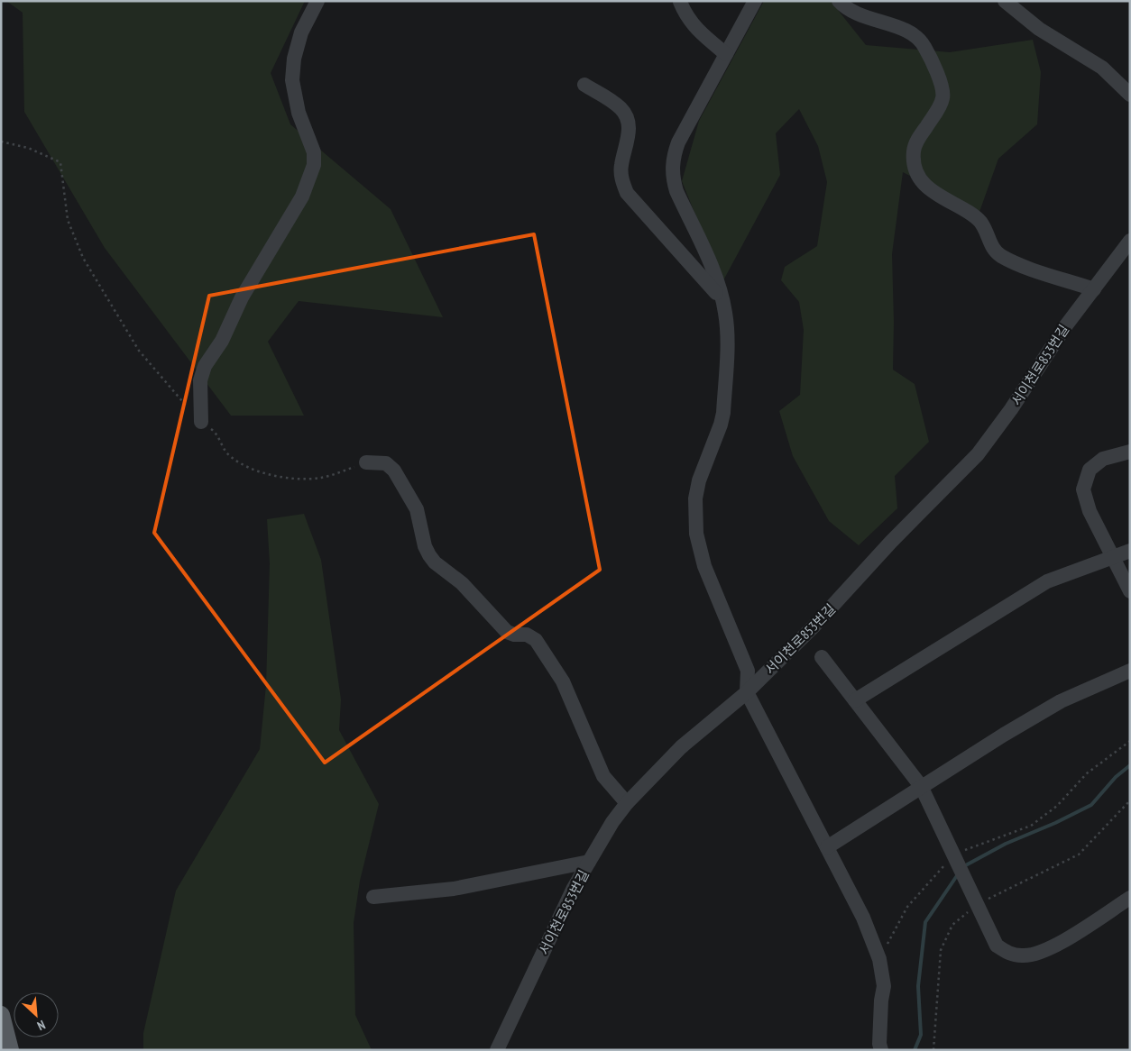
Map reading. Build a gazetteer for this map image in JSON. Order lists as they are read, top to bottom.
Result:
{
  "streets": {
    "street": ["서이천로853번길"]
  },
  "north": "bottom right"
}
